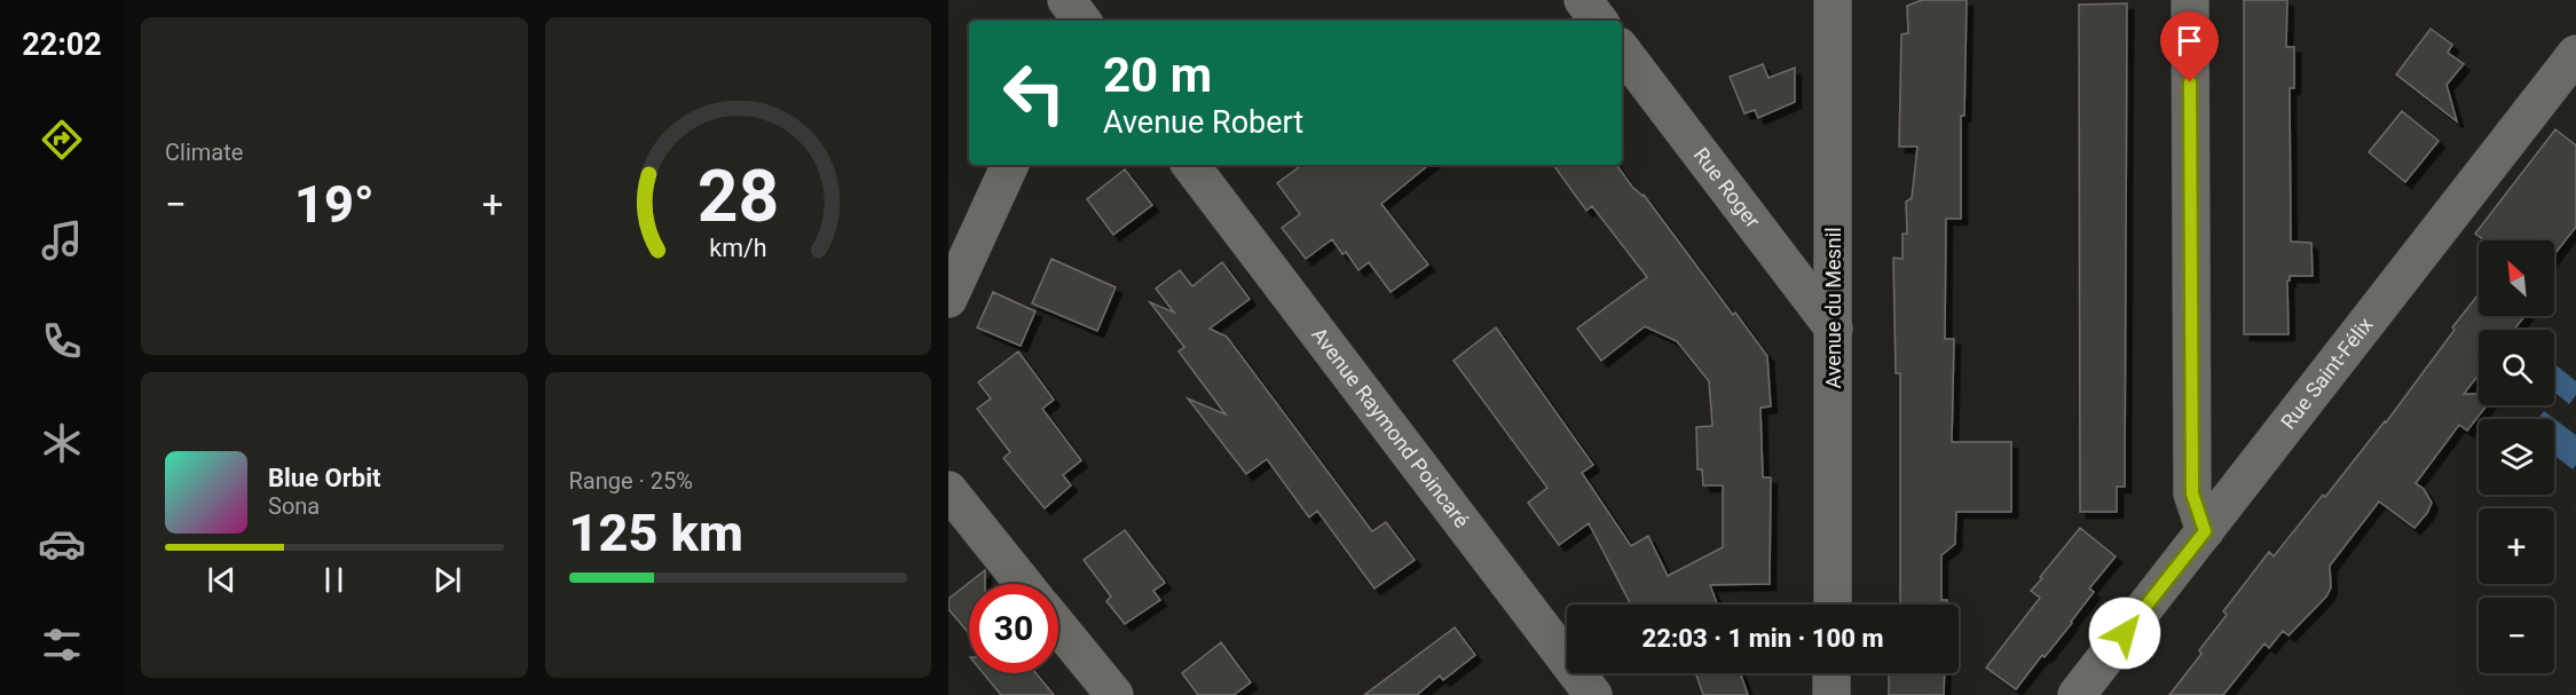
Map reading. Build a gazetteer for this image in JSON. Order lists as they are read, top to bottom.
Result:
{
  "streets": {
    "street": [
      "Rue Roger",
      "Avenue du Mesnil",
      "Rue Saint-Félix",
      "Avenue Raymond Poincaré"
    ]
  },
  "crossings": [
    ["Rue Roger", "Avenue du Mesnil"]
  ],
  "north": "top left",
  "page": {
    "tabs": "22:02",
    "tile": [
      "Climate",
      ["Range · 25%", "125 km"]
    ],
    "turn": ["20 m", "Avenue Robert"],
    "heat": ["−", "19°", "+"],
    "map_buttons": ["+", "−"],
    "song": ["Blue Orbit", "Sona"],
    "limit": "30",
    "trip": "22:03 · 1 min · 100 m",
    "gauge": ["28", "km/h"]
  }
}
